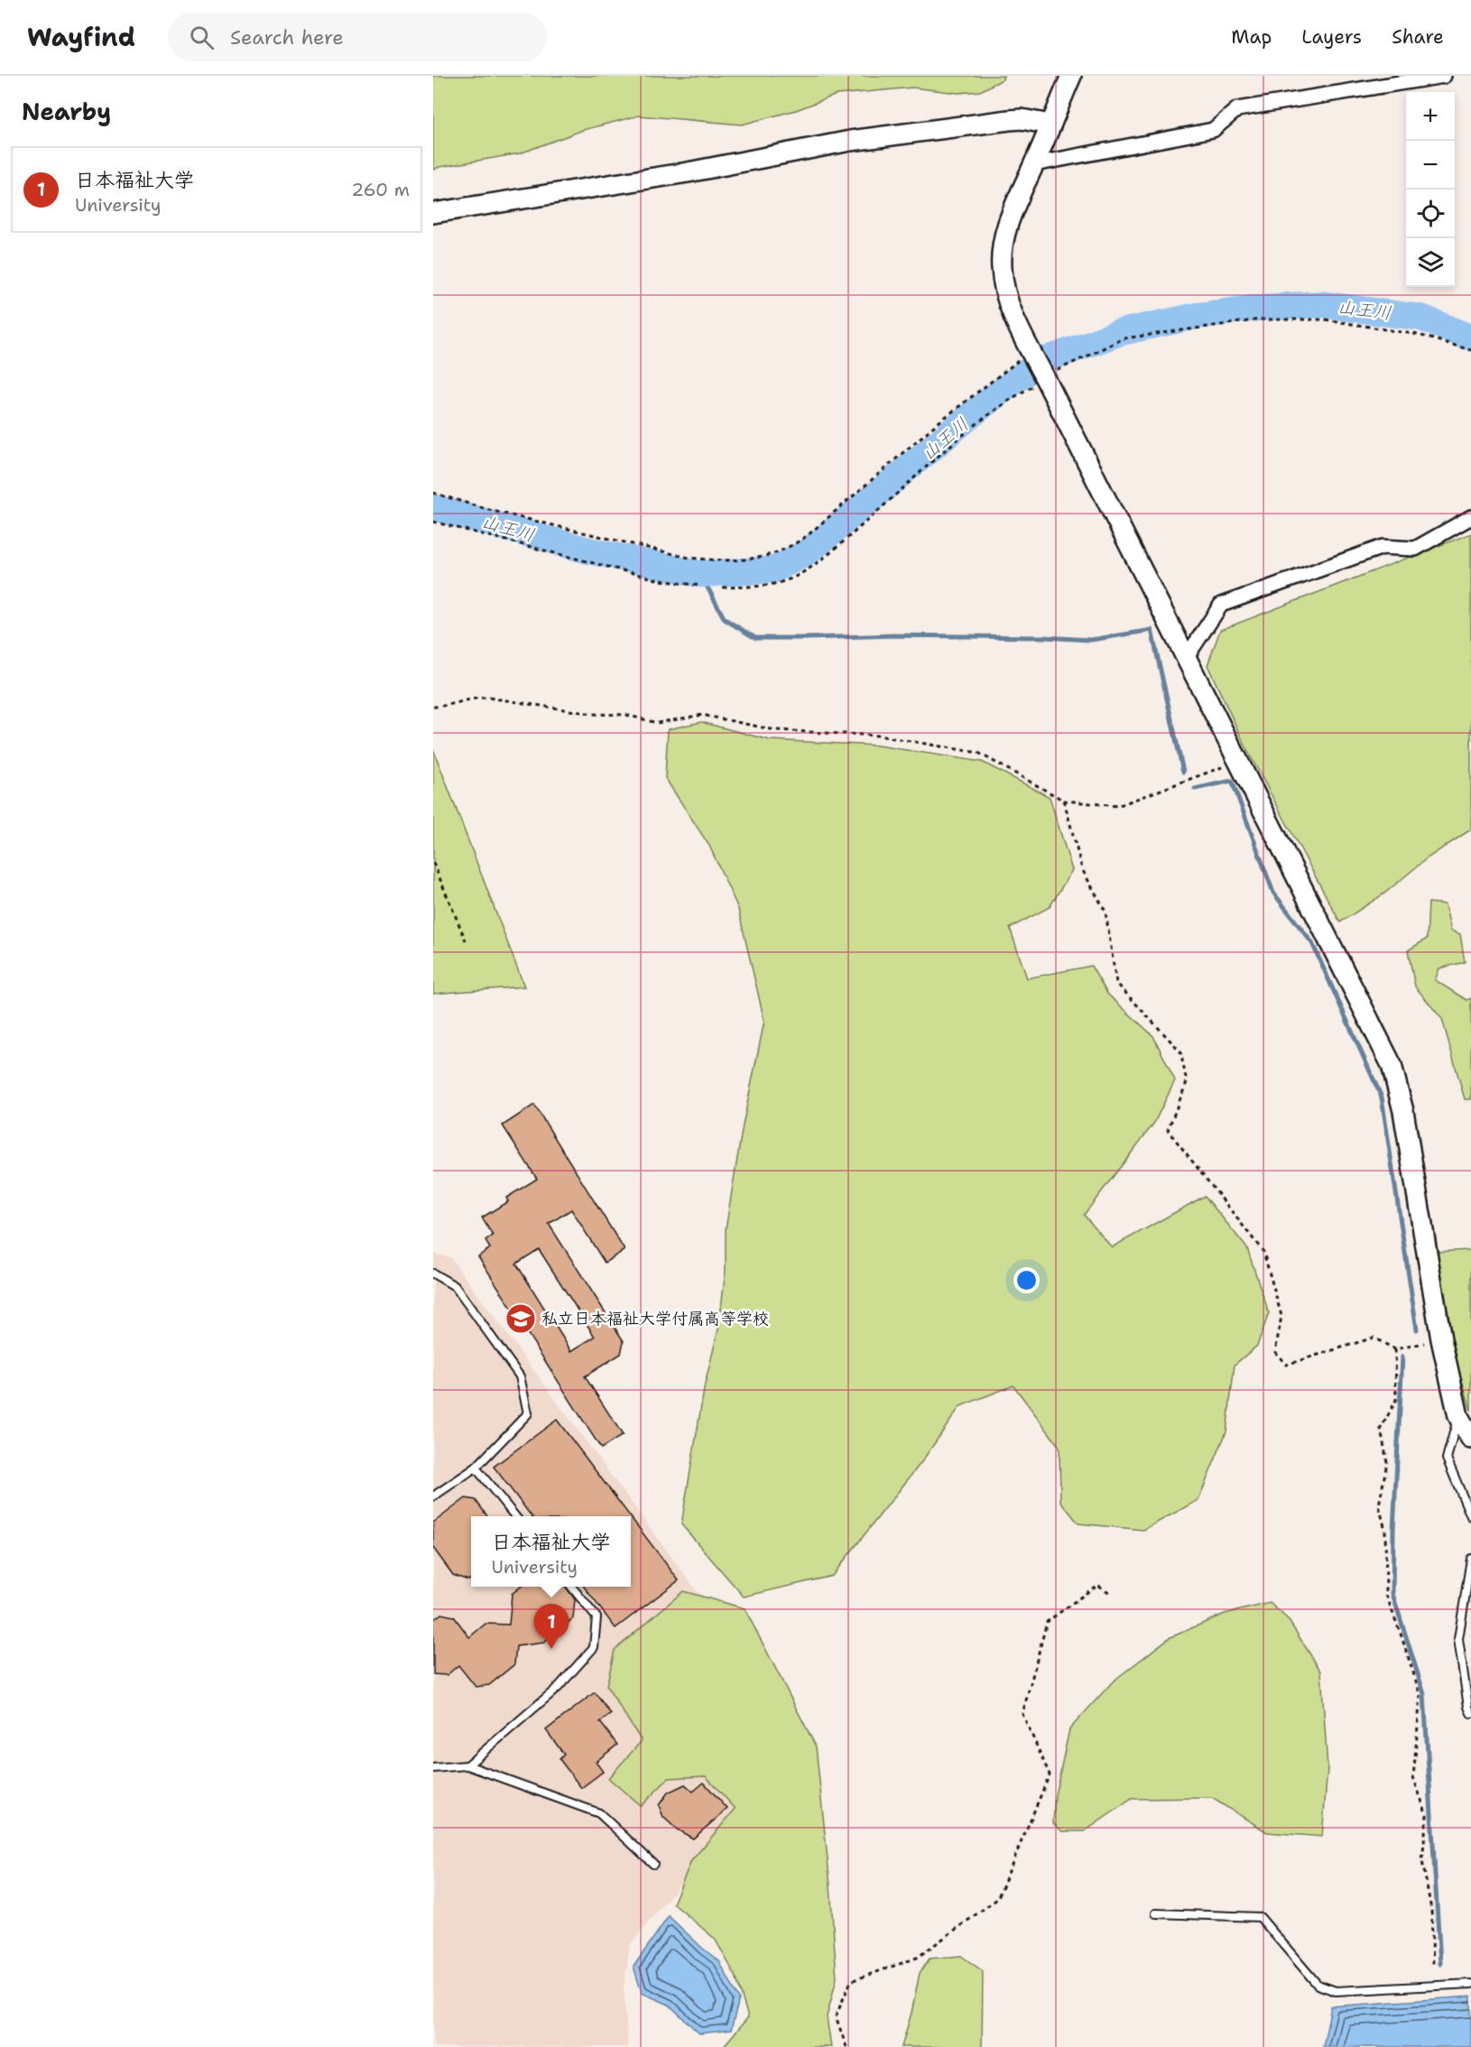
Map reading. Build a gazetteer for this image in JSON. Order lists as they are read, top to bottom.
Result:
{
  "water": ["山王川"],
  "places": {
    "school or university": ["私立日本福祉大学付属高等学校"]
  },
  "page": {
    "header": "Wayfind",
    "search": "Search here",
    "nav": ["Map", "Layers", "Share"],
    "heading": "Nearby",
    "map_buttons": ["+", "−"],
    "list": [
      {
        "mark": "1",
        "name": "日本福祉大学",
        "note": "University",
        "value": "260 m"
      }
    ],
    "popup": ["日本福祉大学", "University"],
    "pins": "1"
  }
}
